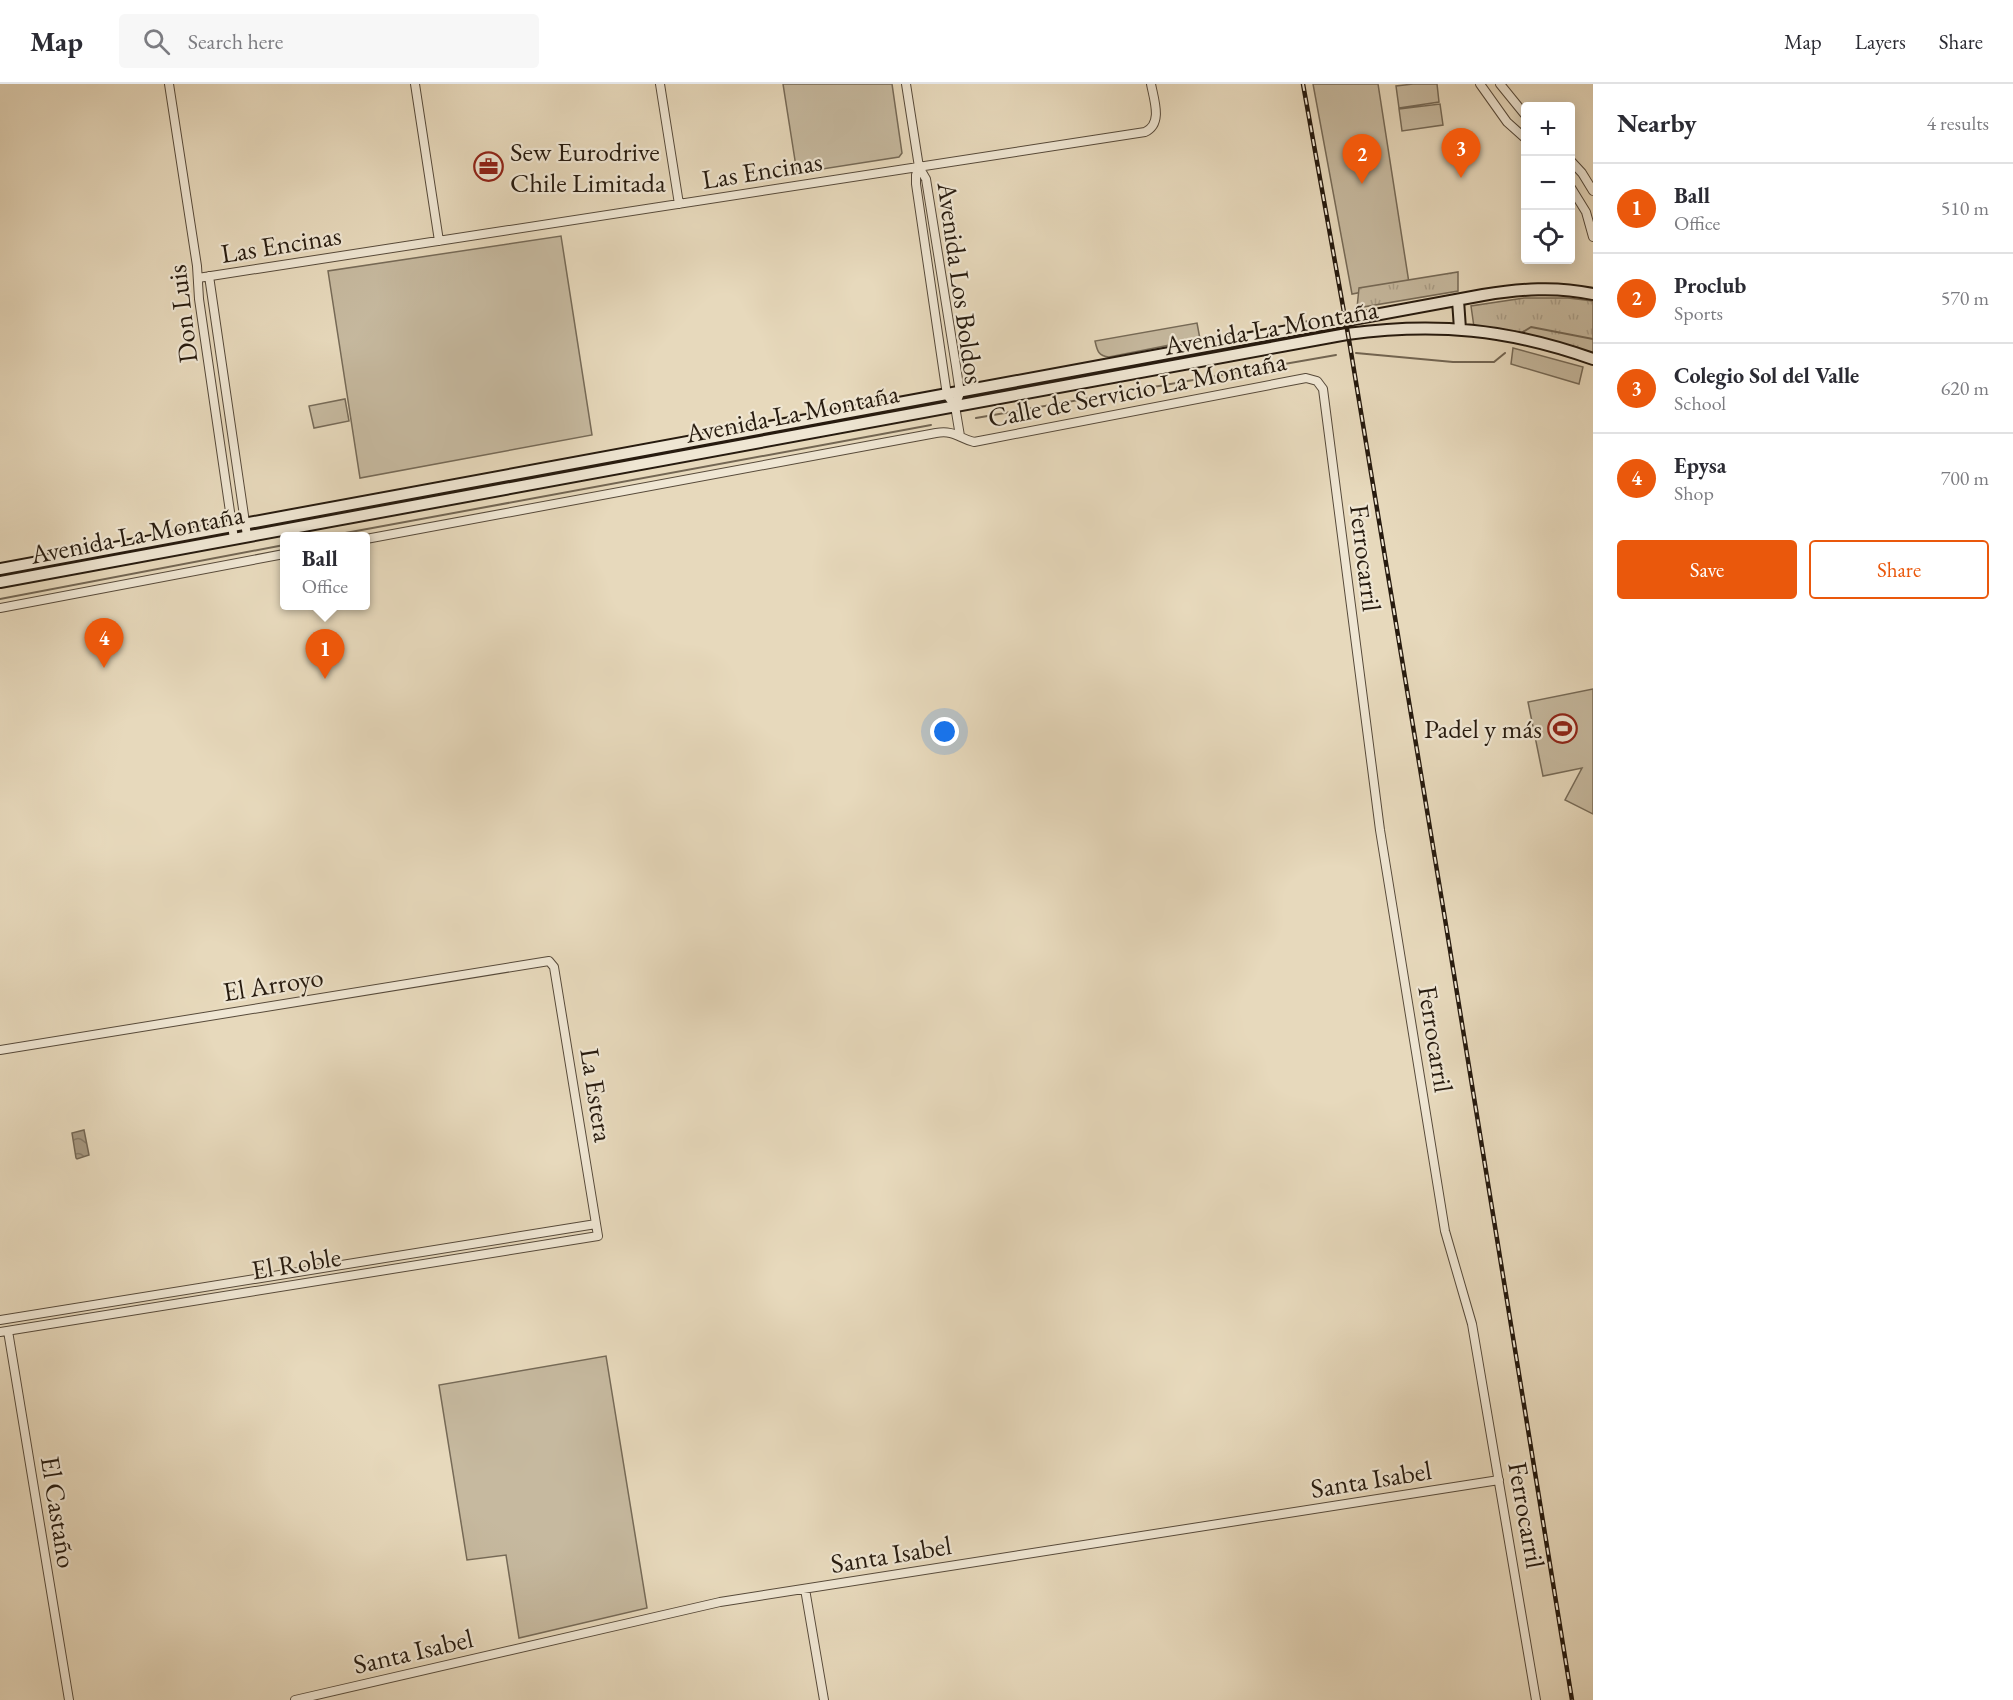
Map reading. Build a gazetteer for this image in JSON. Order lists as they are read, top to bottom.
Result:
{
  "streets": {
    "main road": ["Avenida La Montaña"],
    "street": [
      "Las Encinas",
      "Avenida Los Boldos",
      "Don Luis",
      "Calle de Servicio La Montaña",
      "Ferrocarril",
      "El Arroyo",
      "La Estera",
      "El Roble",
      "Santa Isabel",
      "El Castaño"
    ]
  },
  "crossings": [
    ["Las Encinas", "Avenida Los Boldos"],
    ["Las Encinas", "Don Luis"],
    ["Avenida Los Boldos", "Avenida La Montaña"],
    ["Avenida Los Boldos", "Calle de Servicio La Montaña"],
    ["Don Luis", "Avenida La Montaña"],
    ["Calle de Servicio La Montaña", "Ferrocarril"],
    ["Ferrocarril", "Santa Isabel"],
    ["El Arroyo", "La Estera"],
    ["La Estera", "El Roble"],
    ["El Roble", "El Castaño"]
  ],
  "places": {
    "office": ["Sew Eurodrive Chile Limitada"],
    "sports": ["Padel y más"]
  },
  "page": {
    "header": "Map",
    "search": "Search here",
    "nav": ["Map", "Layers", "Share"],
    "heading": ["Nearby", "4 results"],
    "map_buttons": ["+", "−"],
    "pins": [
      "3",
      "2",
      "4",
      "1"
    ],
    "list": [
      {
        "mark": "1",
        "name": "Ball",
        "note": "Office",
        "value": "510 m"
      },
      {
        "mark": "2",
        "name": "Proclub",
        "note": "Sports",
        "value": "570 m"
      },
      {
        "mark": "3",
        "name": "Colegio Sol del Valle",
        "note": "School",
        "value": "620 m"
      },
      {
        "mark": "4",
        "name": "Epysa",
        "note": "Shop",
        "value": "700 m"
      }
    ],
    "buttons": ["Save", "Share"],
    "popup": ["Ball", "Office"]
  }
}
